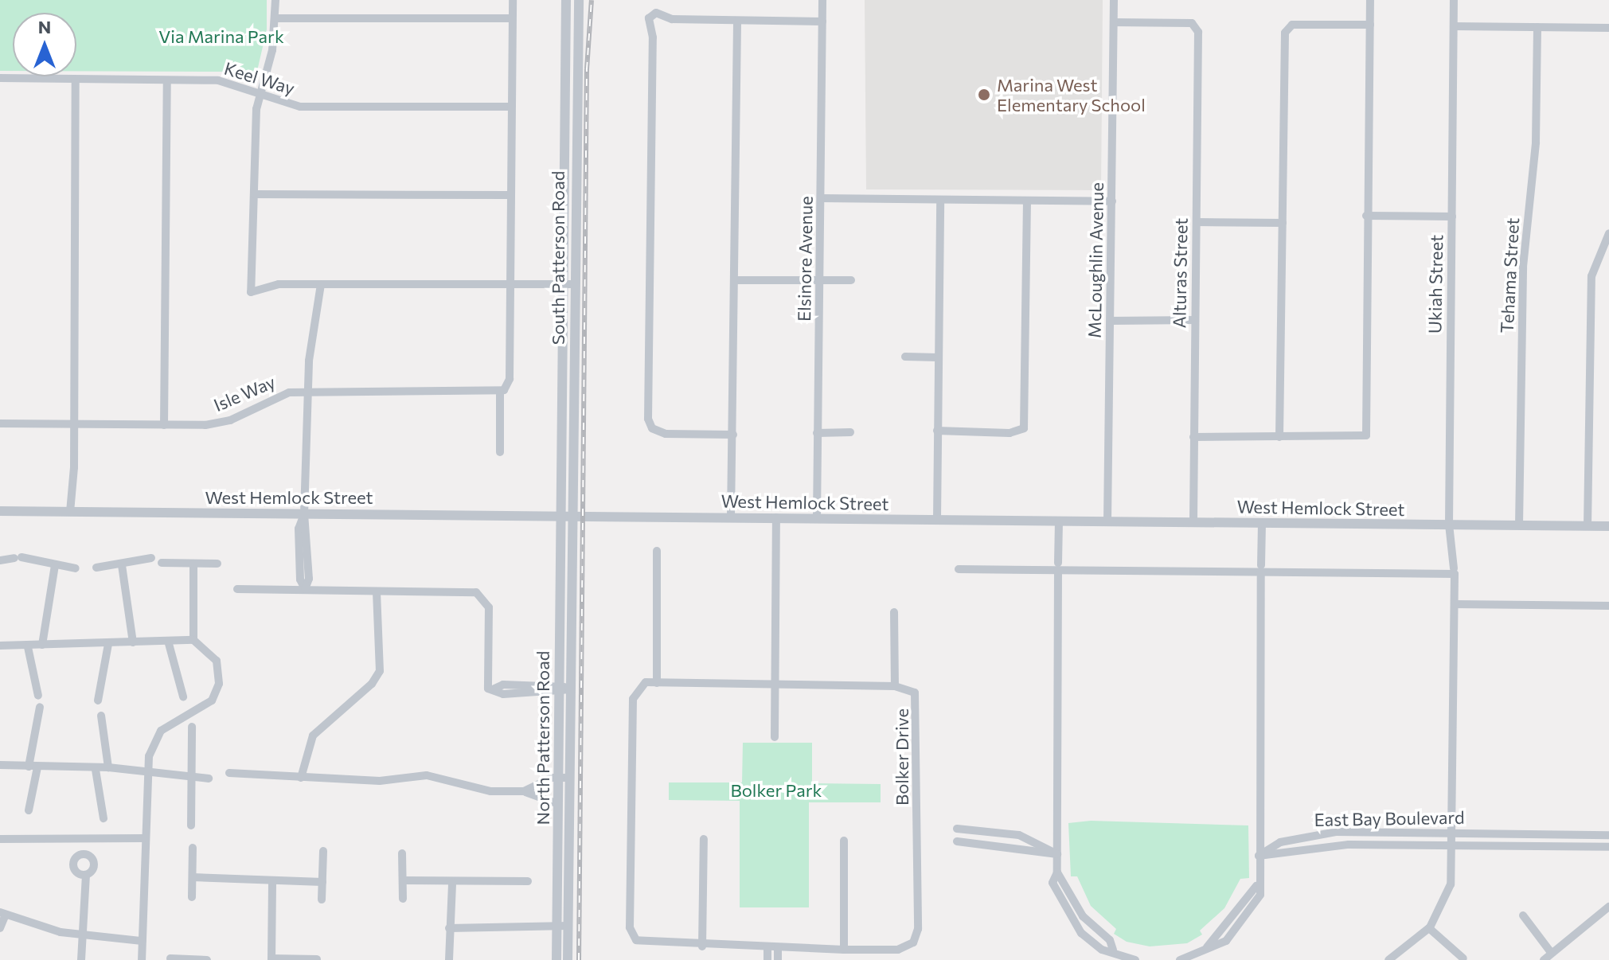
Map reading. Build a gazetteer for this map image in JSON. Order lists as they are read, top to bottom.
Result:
{
  "streets": {
    "street": [
      "Keel Way",
      "South Patterson Road",
      "Elsinore Avenue",
      "McLoughlin Avenue",
      "Alturas Street",
      "Tehama Street",
      "Ukiah Street",
      "Isle Way",
      "West Hemlock Street",
      "North Patterson Road",
      "Bolker Drive",
      "East Bay Boulevard"
    ]
  },
  "crossings": [
    ["South Patterson Road", "West Hemlock Street"],
    ["South Patterson Road", "North Patterson Road"],
    ["Elsinore Avenue", "West Hemlock Street"],
    ["McLoughlin Avenue", "Alturas Street"],
    ["McLoughlin Avenue", "West Hemlock Street"],
    ["Alturas Street", "West Hemlock Street"],
    ["Tehama Street", "West Hemlock Street"],
    ["Ukiah Street", "West Hemlock Street"],
    ["Ukiah Street", "East Bay Boulevard"],
    ["West Hemlock Street", "North Patterson Road"]
  ],
  "parks": ["Via Marina Park", "Bolker Park"],
  "places": ["Marina West Elementary School"],
  "north": "top"
}
